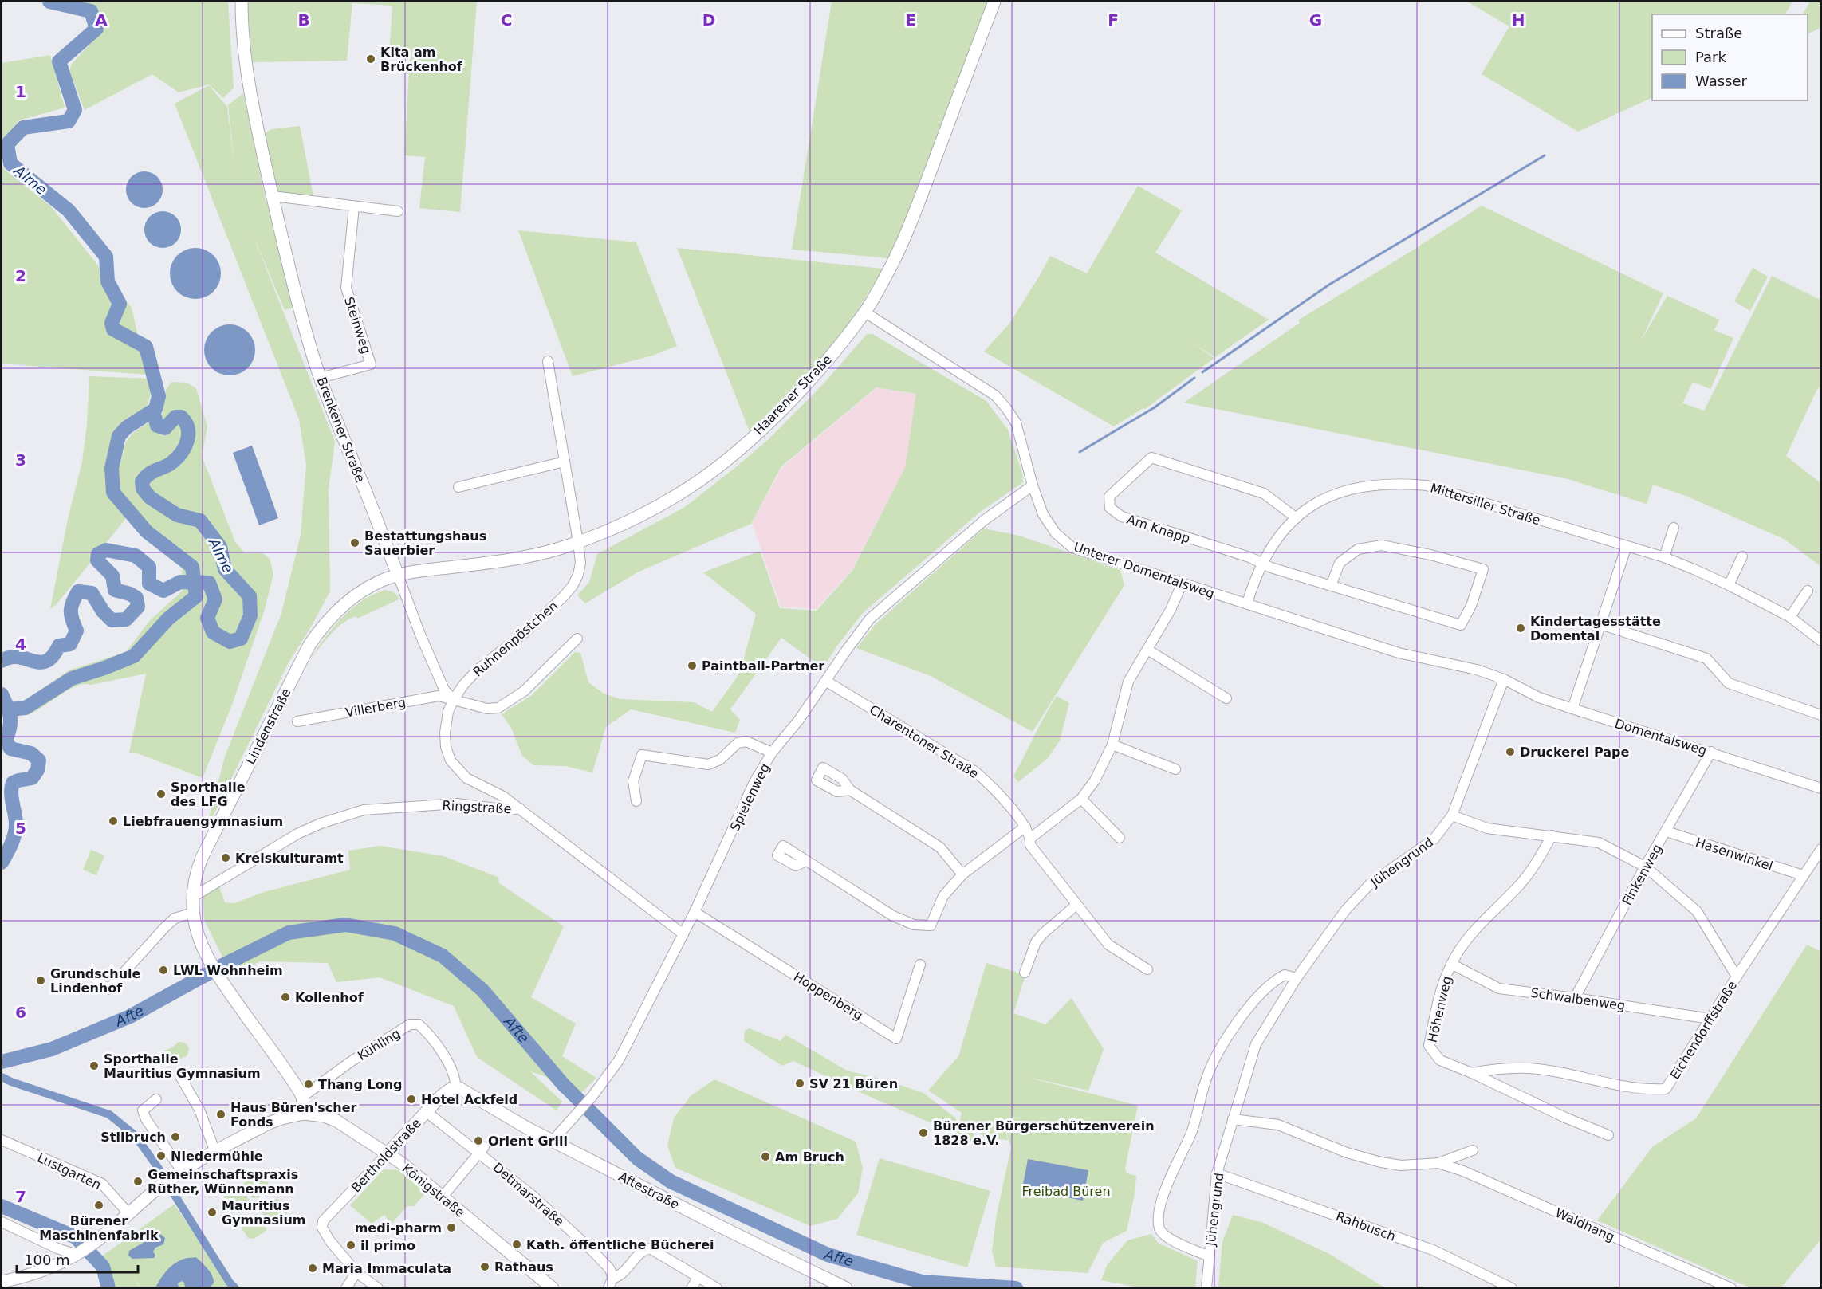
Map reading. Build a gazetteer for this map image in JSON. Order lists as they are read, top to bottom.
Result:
{
  "streets": {
    "main road": [
      "Haarener Straße",
      "Brenkener Straße",
      "Lindenstraße",
      "Bertholdstraße",
      "Königstraße",
      "Aftestraße"
    ],
    "street": [
      "Steinweg",
      "Mittersiller Straße",
      "Am Knapp",
      "Unterer Domentalsweg",
      "Ruhnenpöstchen",
      "Villerberg",
      "Domentalsweg",
      "Charentoner Straße",
      "Spielenweg",
      "Ringstraße",
      "Hasenwinkel",
      "Jühengrund",
      "Finkenweg",
      "Hoppenberg",
      "Schwalbenweg",
      "Höhenweg",
      "Eichendorffstraße",
      "Kühling",
      "Lustgarten",
      "Detmarstraße",
      "Waldhang",
      "Rahbusch"
    ]
  },
  "crossings": [
    ["Steinweg", "Brenkener Straße"],
    ["Haarener Straße", "Brenkener Straße"],
    ["Haarener Straße", "Unterer Domentalsweg"],
    ["Haarener Straße", "Ruhnenpöstchen"],
    ["Haarener Straße", "Lindenstraße"],
    ["Brenkener Straße", "Ruhnenpöstchen"],
    ["Brenkener Straße", "Villerberg"],
    ["Brenkener Straße", "Lindenstraße"],
    ["Mittersiller Straße", "Am Knapp"],
    ["Mittersiller Straße", "Unterer Domentalsweg"],
    ["Unterer Domentalsweg", "Domentalsweg"],
    ["Unterer Domentalsweg", "Spielenweg"],
    ["Unterer Domentalsweg", "Jühengrund"],
    ["Ruhnenpöstchen", "Villerberg"],
    ["Lindenstraße", "Ringstraße"],
    ["Lindenstraße", "Kühling"],
    ["Lindenstraße", "Königstraße"],
    ["Domentalsweg", "Jühengrund"],
    ["Domentalsweg", "Finkenweg"],
    ["Charentoner Straße", "Spielenweg"],
    ["Spielenweg", "Ringstraße"],
    ["Spielenweg", "Hoppenberg"],
    ["Spielenweg", "Aftestraße"],
    ["Hasenwinkel", "Finkenweg"],
    ["Jühengrund", "Eichendorffstraße"],
    ["Jühengrund", "Waldhang"],
    ["Jühengrund", "Rahbusch"],
    ["Finkenweg", "Schwalbenweg"],
    ["Finkenweg", "Eichendorffstraße"],
    ["Schwalbenweg", "Höhenweg"],
    ["Schwalbenweg", "Eichendorffstraße"],
    ["Höhenweg", "Eichendorffstraße"],
    ["Kühling", "Bertholdstraße"],
    ["Kühling", "Aftestraße"],
    ["Bertholdstraße", "Königstraße"],
    ["Bertholdstraße", "Aftestraße"],
    ["Bertholdstraße", "Detmarstraße"]
  ],
  "water": ["Alme", "Afte"],
  "parks": ["Freibad Büren"],
  "places": [
    "Kita am Brückenhof",
    "Bestattungshaus Sauerbier",
    "Kindertagesstätte Domental",
    "Paintball-Partner",
    "Druckerei Pape",
    "Sporthalle des LFG",
    "Liebfrauengymnasium",
    "Kreiskulturamt",
    "LWL Wohnheim",
    "Grundschule Lindenhof",
    "Kollenhof",
    "Sporthalle Mauritius Gymnasium",
    "SV 21 Büren",
    "Thang Long",
    "Hotel Ackfeld",
    "Haus Büren'scher Fonds",
    "Bürener Bürgerschützenverein 1828 e.V.",
    "Stilbruch",
    "Orient Grill",
    "Niedermühle",
    "Am Bruch",
    "Gemeinschaftspraxis Rüther, Wünnemann",
    "Bürener Maschinenfabrik",
    "Mauritius Gymnasium",
    "medi-pharm",
    "Kath. öffentliche Bücherei",
    "il primo",
    "Rathaus",
    "Maria Immaculata"
  ],
  "legend": ["Straße", "Park", "Wasser"],
  "scale_bar": "100 m",
  "grid": {
    "columns": [
      "A",
      "B",
      "C",
      "D",
      "E",
      "F",
      "G",
      "H"
    ],
    "rows": [
      "1",
      "2",
      "3",
      "4",
      "5",
      "6",
      "7"
    ]
  }
}
